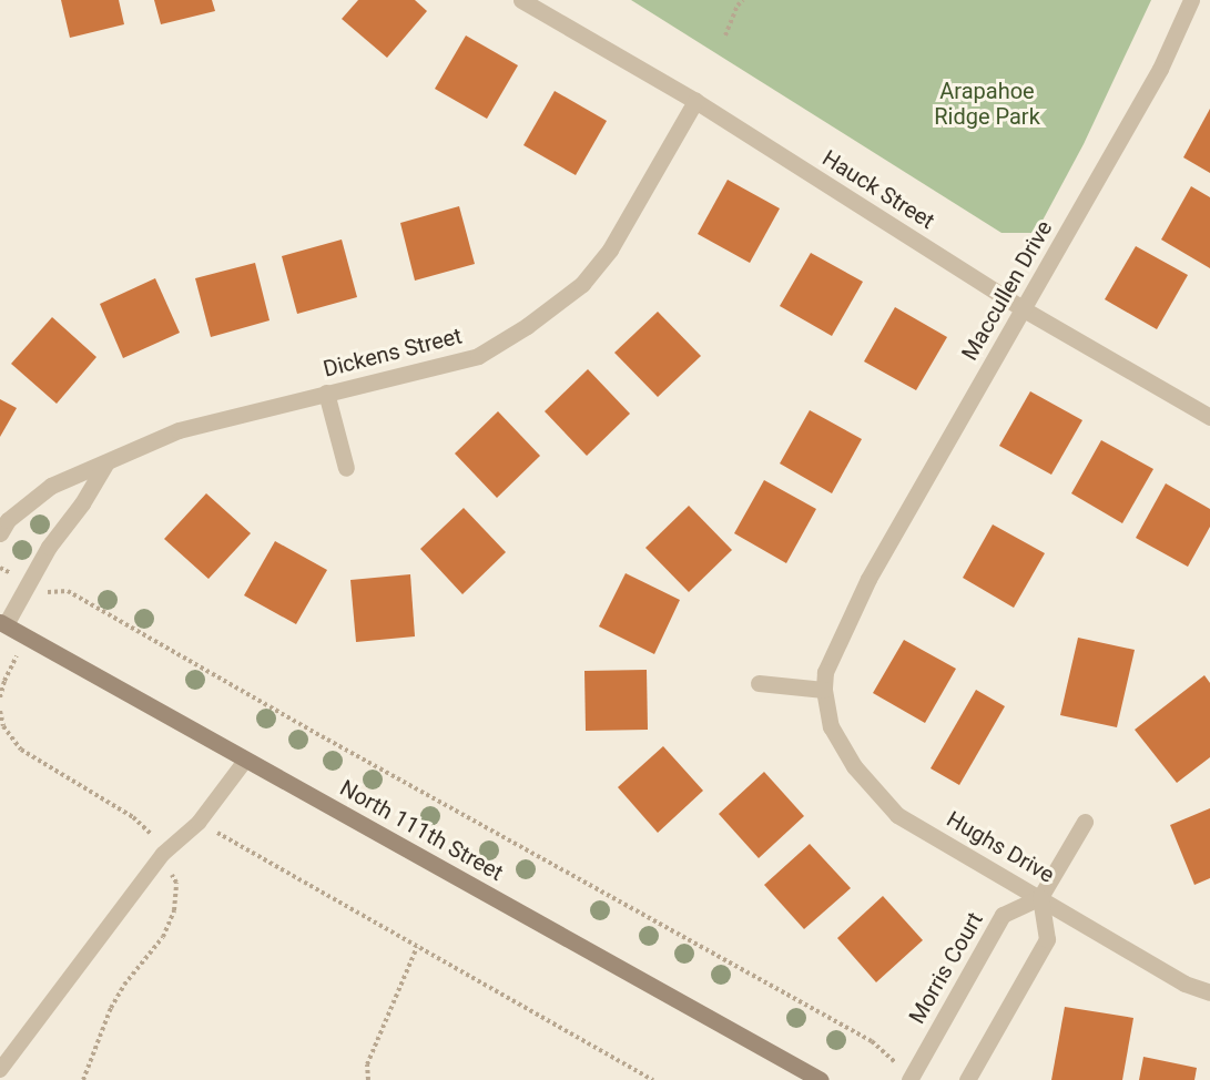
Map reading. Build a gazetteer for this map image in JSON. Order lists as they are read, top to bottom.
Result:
{
  "streets": {
    "street": [
      "Hauck Street",
      "Maccullen Drive",
      "Dickens Street",
      "North 111th Street",
      "Hughs Drive",
      "Morris Court"
    ]
  },
  "crossings": [
    ["Hauck Street", "Maccullen Drive"],
    ["Hauck Street", "Dickens Street"],
    ["Maccullen Drive", "Hughs Drive"],
    ["Hughs Drive", "Morris Court"]
  ],
  "parks": ["Arapahoe Ridge Park"]
}
